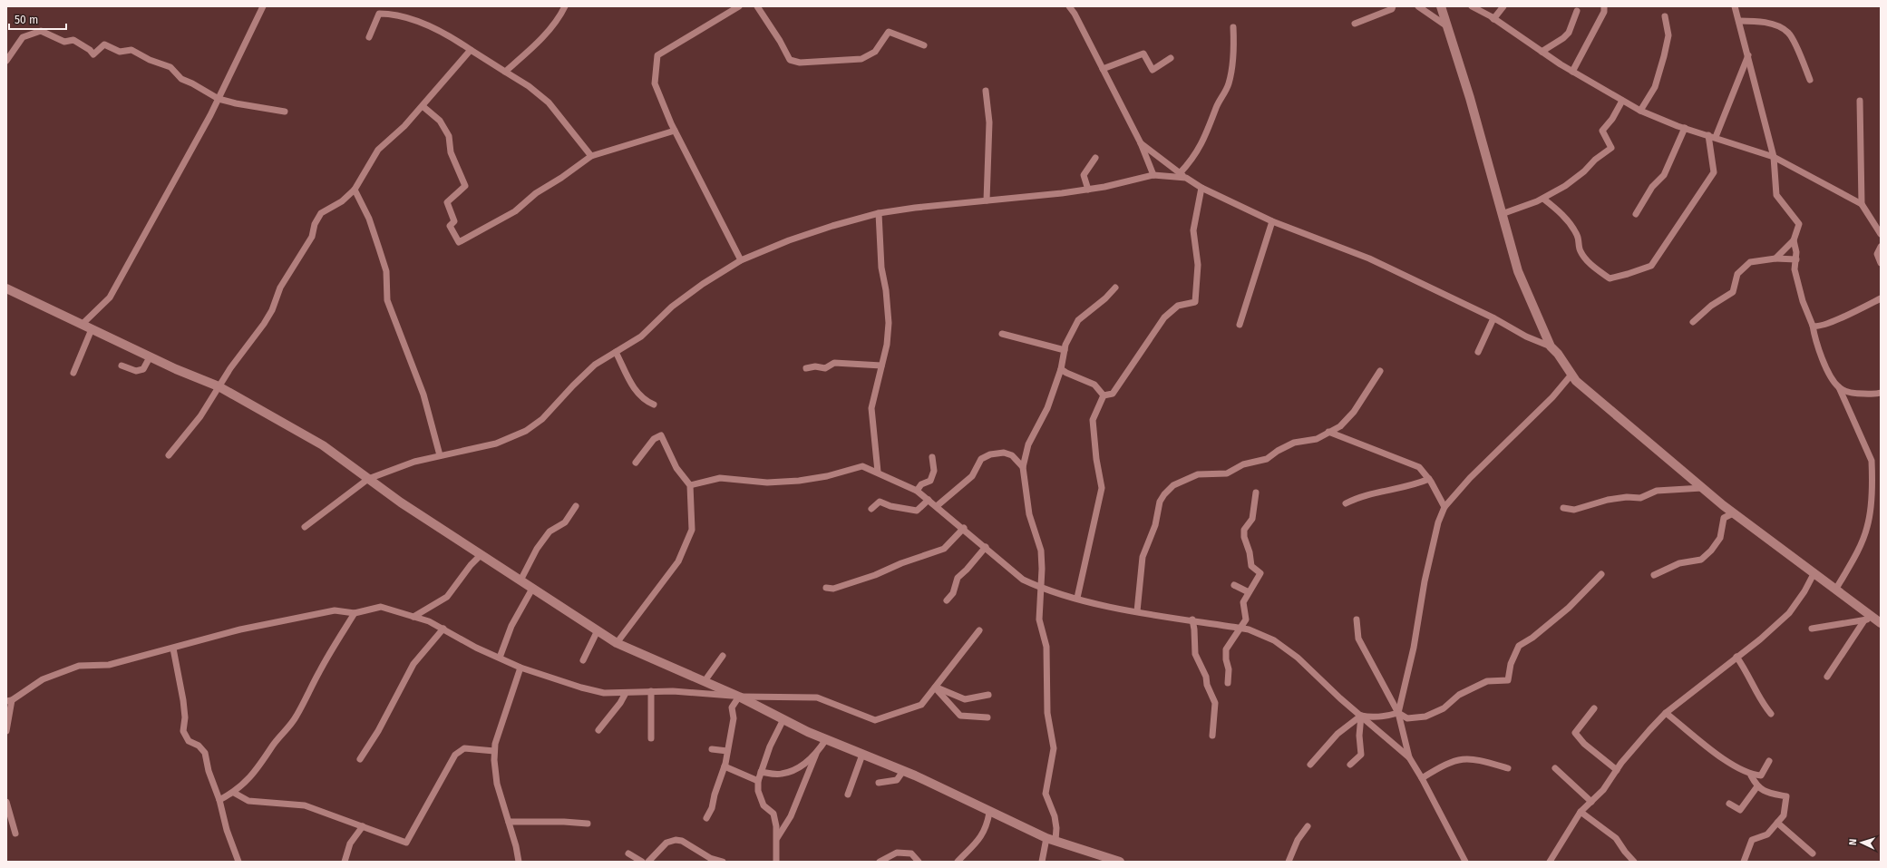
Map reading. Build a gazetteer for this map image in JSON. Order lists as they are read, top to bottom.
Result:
{
  "scale_bar": "50 m",
  "north": "left"
}
